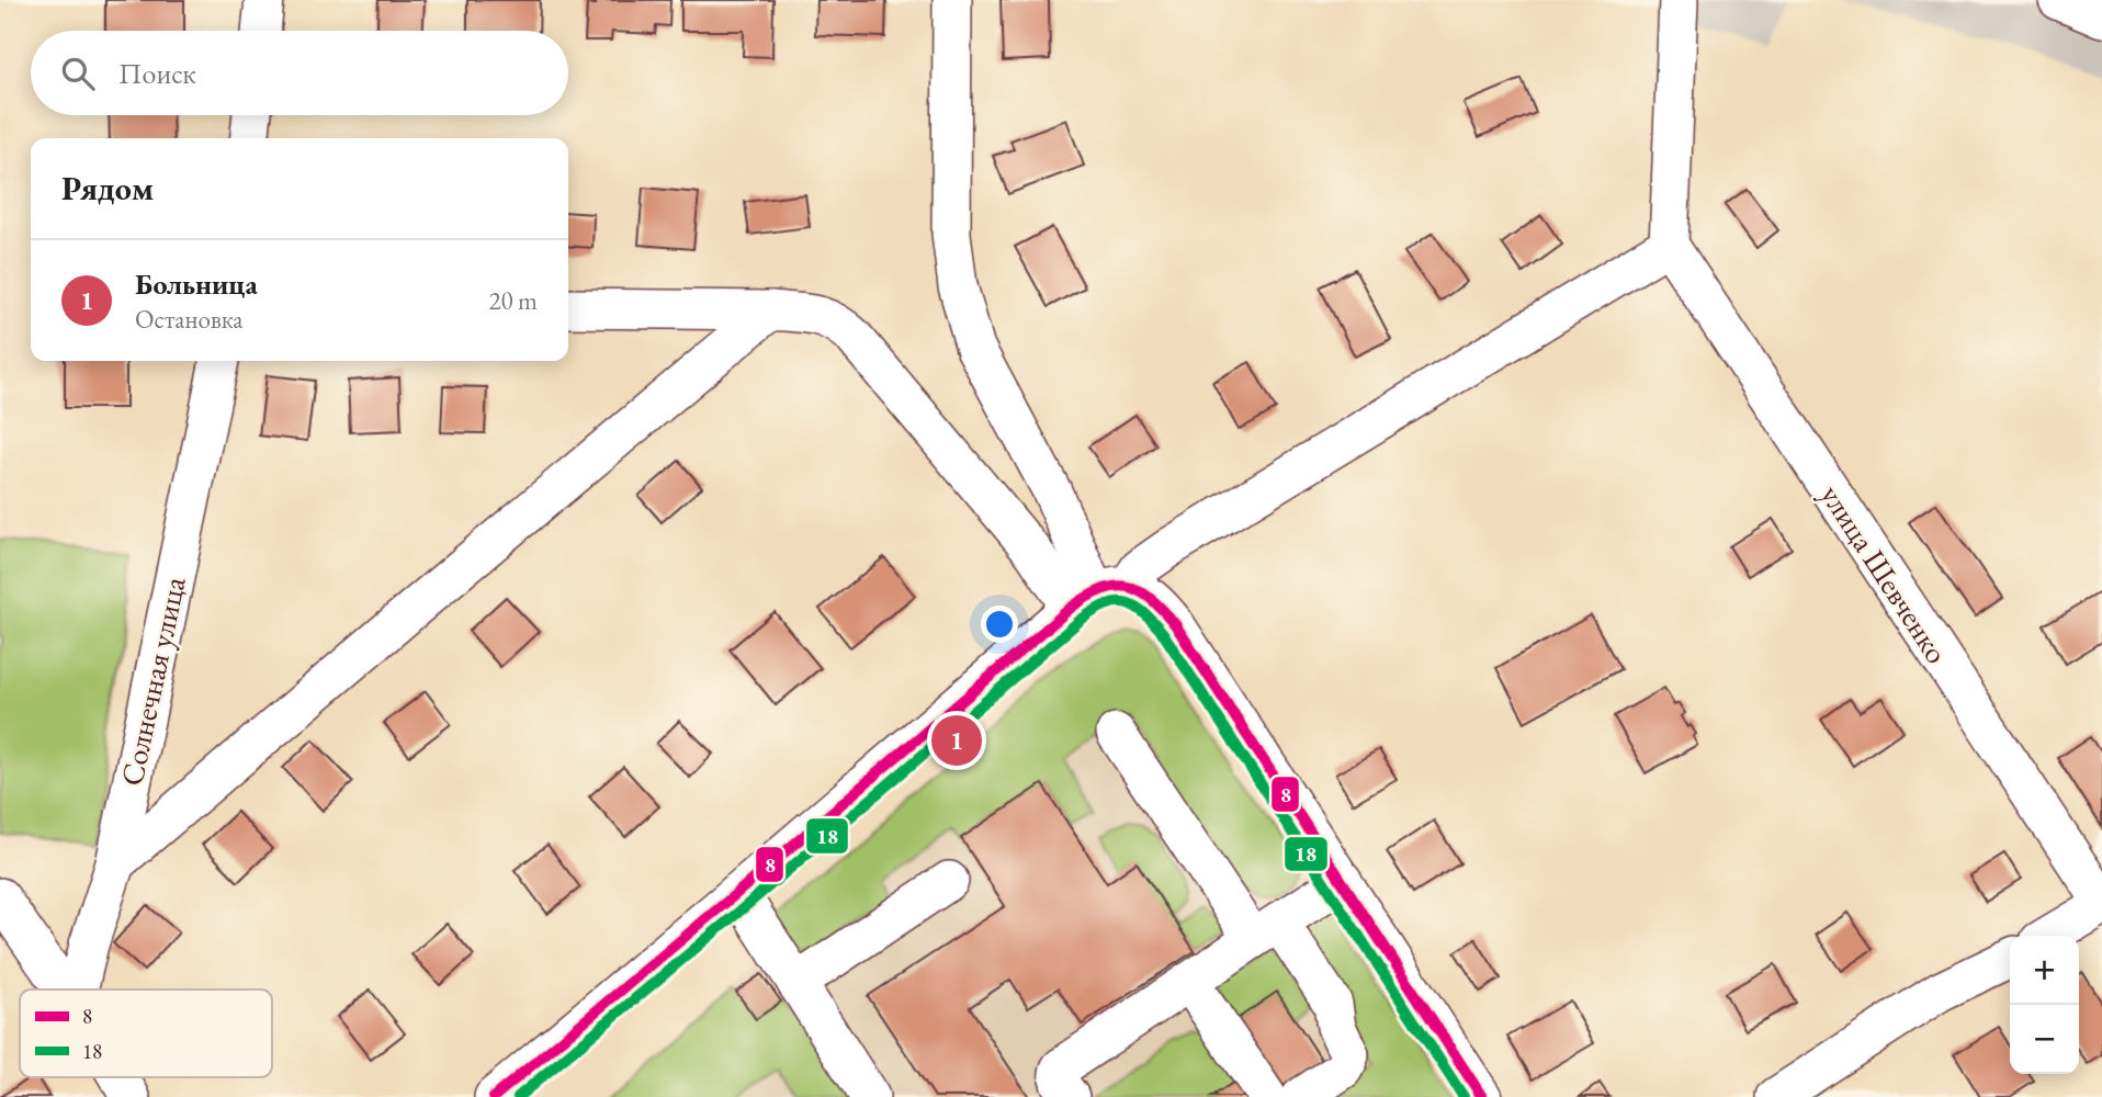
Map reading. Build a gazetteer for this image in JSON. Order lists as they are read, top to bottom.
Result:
{
  "streets": {
    "street": ["улица Шевченко", "Солнечная улица"]
  },
  "lines": ["transit line 8", "transit line 18"],
  "legend": ["8", "18"],
  "page": {
    "search": "Поиск",
    "heading": "Рядом",
    "list": [
      {
        "mark": "1",
        "name": "Больница",
        "note": "Остановка",
        "value": "20 m"
      }
    ],
    "pins": "1",
    "map_buttons": ["+", "−"]
  }
}
